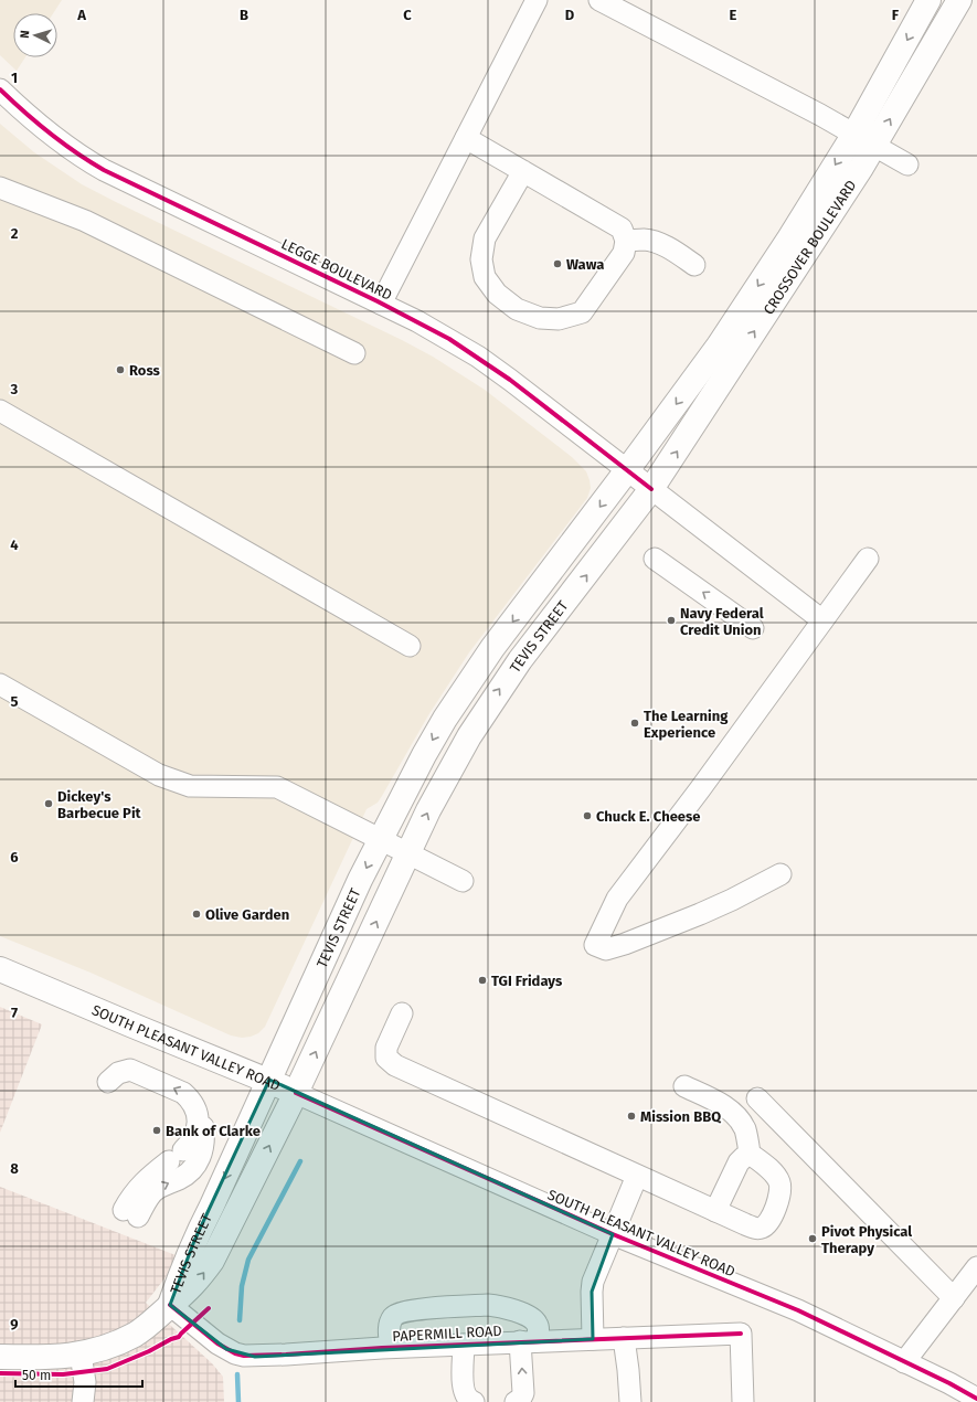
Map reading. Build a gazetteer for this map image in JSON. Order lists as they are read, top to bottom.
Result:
{
  "streets": {
    "main road": ["CROSSOVER BOULEVARD", "TEVIS STREET", "SOUTH PLEASANT VALLEY ROAD"],
    "street": ["LEGGE BOULEVARD", "PAPERMILL ROAD"]
  },
  "crossings": [
    ["CROSSOVER BOULEVARD", "LEGGE BOULEVARD"],
    ["CROSSOVER BOULEVARD", "TEVIS STREET"],
    ["LEGGE BOULEVARD", "TEVIS STREET"],
    ["TEVIS STREET", "SOUTH PLEASANT VALLEY ROAD"],
    ["TEVIS STREET", "PAPERMILL ROAD"]
  ],
  "places": [
    "Wawa",
    "Ross",
    "Navy Federal Credit Union",
    "The Learning Experience",
    "Dickey's Barbecue Pit",
    "Chuck E. Cheese",
    "Olive Garden",
    "TGI Fridays",
    "Mission BBQ",
    "Bank of Clarke",
    "Pivot Physical Therapy"
  ],
  "scale_bar": "50 m",
  "north": "left",
  "grid": {
    "columns": [
      "A",
      "B",
      "C",
      "D",
      "E",
      "F"
    ],
    "rows": [
      "1",
      "2",
      "3",
      "4",
      "5",
      "6",
      "7",
      "8",
      "9"
    ]
  }
}
